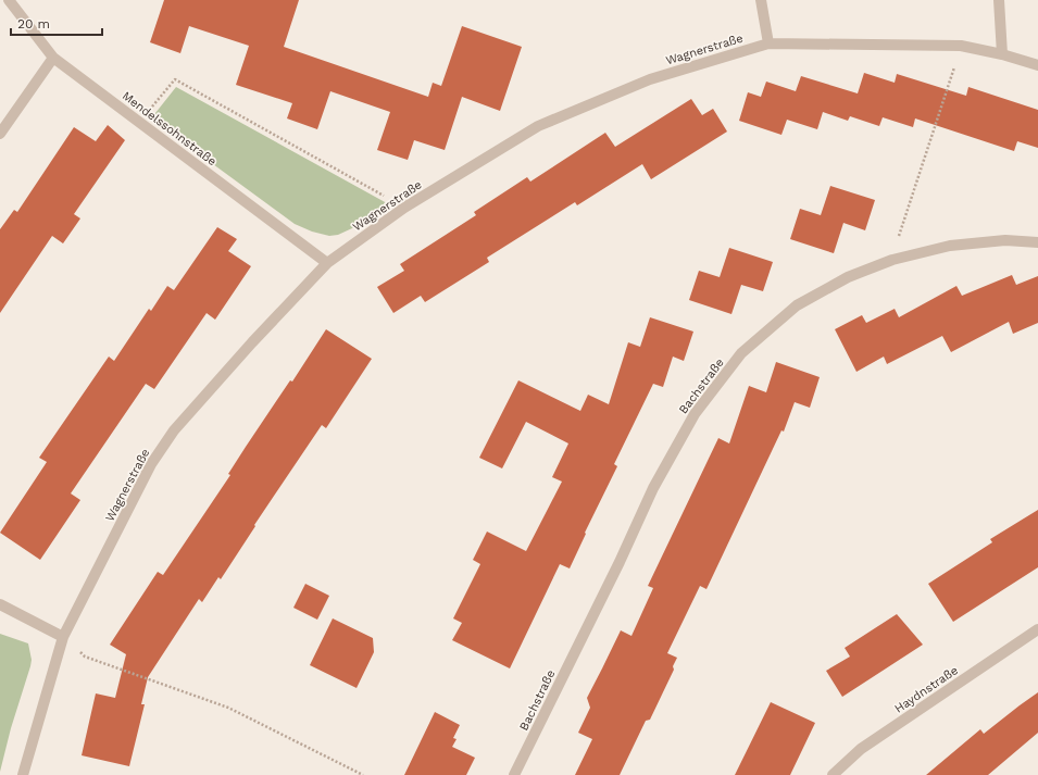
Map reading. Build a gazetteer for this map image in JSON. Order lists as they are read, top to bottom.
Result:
{
  "streets": {
    "street": [
      "Wagnerstraße",
      "Mendelssohnstraße",
      "Bachstraße",
      "Haydnstraße"
    ]
  },
  "crossings": [
    ["Wagnerstraße", "Mendelssohnstraße"]
  ],
  "scale_bar": "20 m"
}
